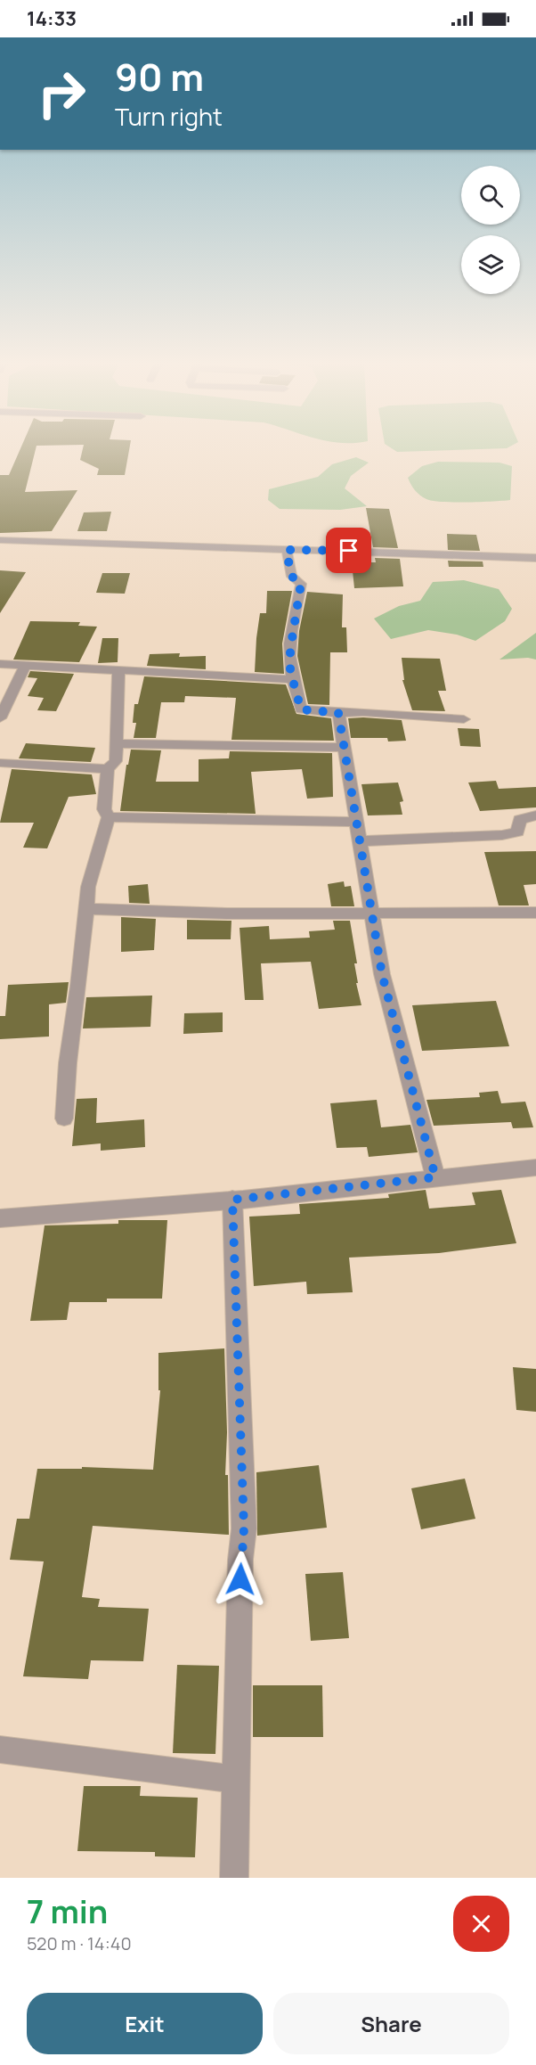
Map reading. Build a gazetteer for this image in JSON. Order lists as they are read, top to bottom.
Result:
{
  "page": {
    "status": "14:33",
    "turn": ["90 m", "Turn right"],
    "heading": ["7 min", "520 m · 14:40"],
    "buttons": ["Exit", "Share"]
  }
}
